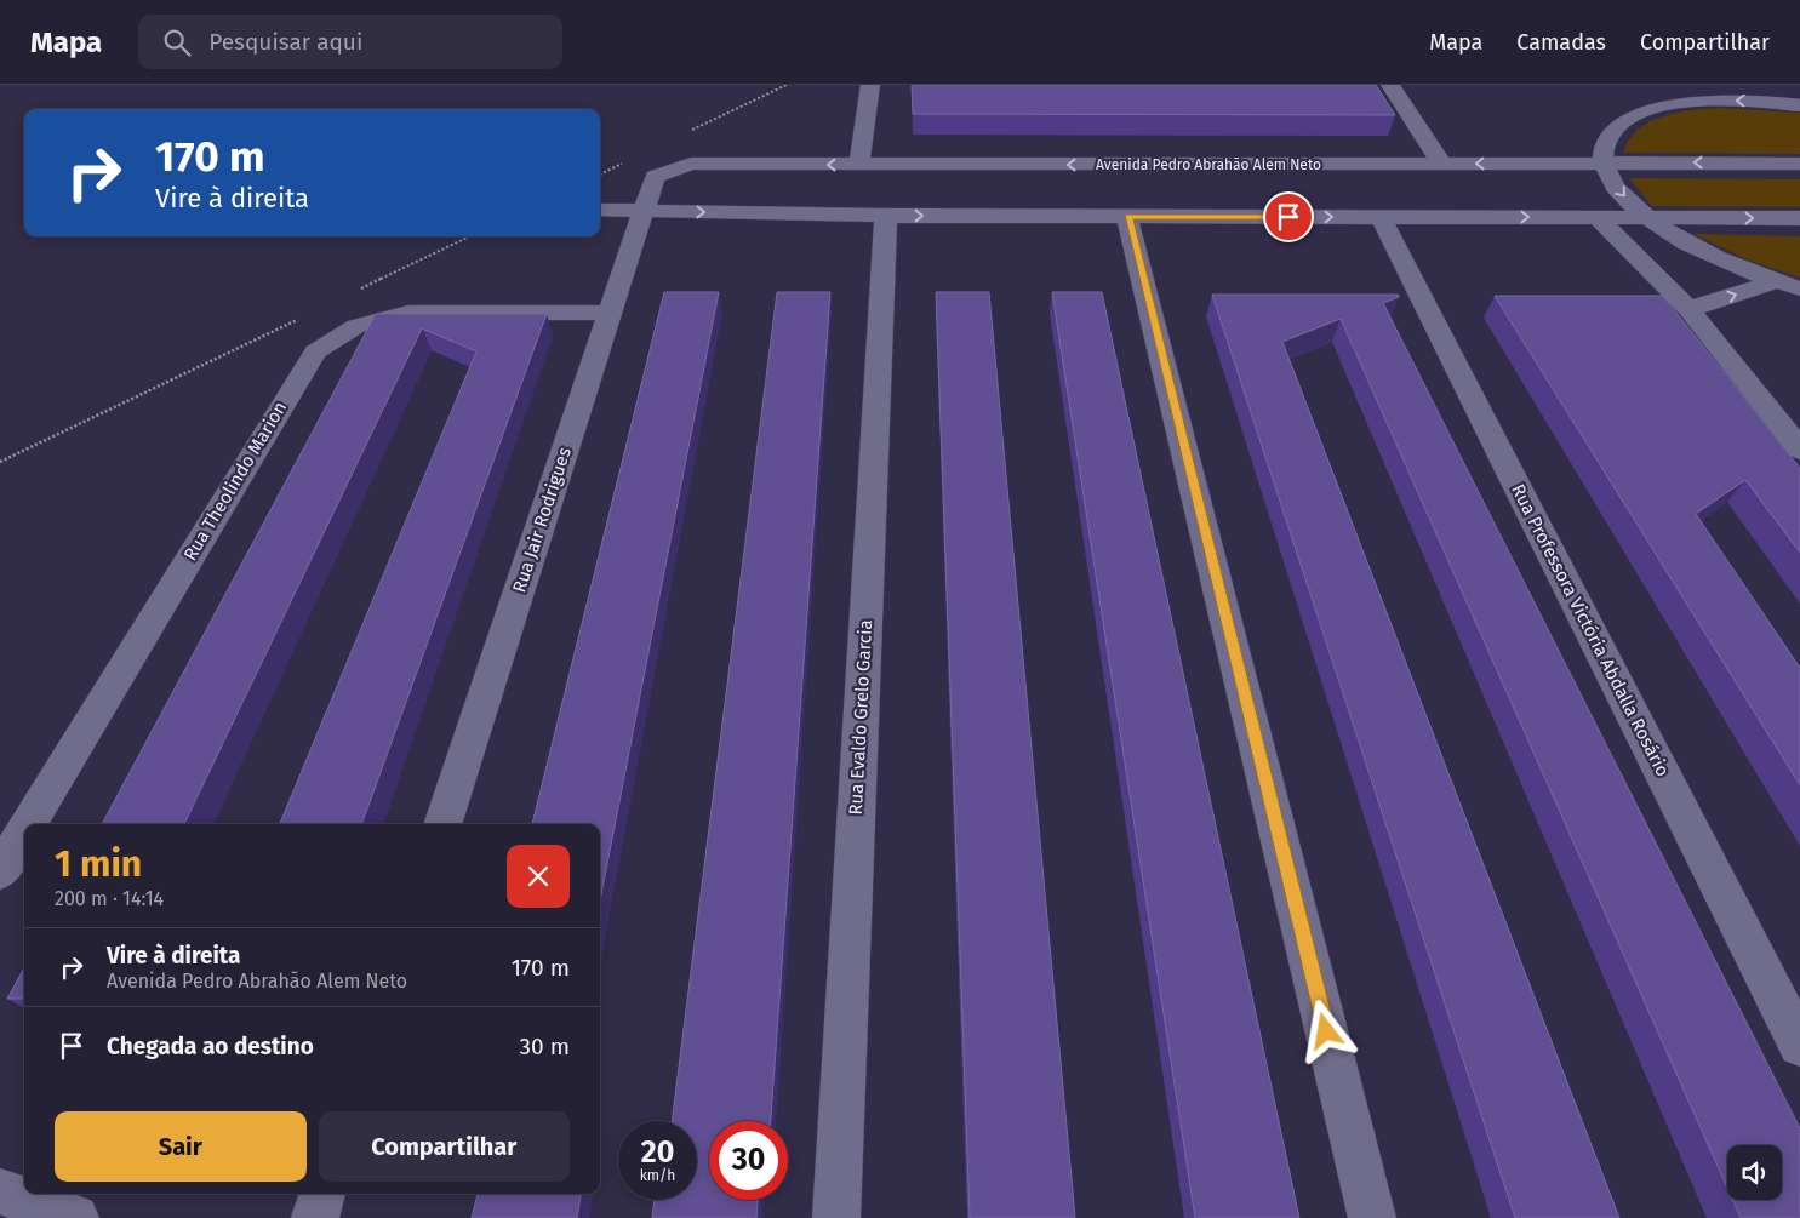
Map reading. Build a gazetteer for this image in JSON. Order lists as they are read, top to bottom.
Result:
{
  "streets": {
    "street": [
      "Avenida Pedro Abrahão Alem Neto",
      "Rua Theolindo Marion",
      "Rua Jair Rodrigues",
      "Rua Professora Victória Abdalla Rosário",
      "Rua Evaldo Grelo Garcia"
    ]
  },
  "crossings": [
    ["Avenida Pedro Abrahão Alem Neto", "Rua Jair Rodrigues"],
    ["Rua Theolindo Marion", "Rua Jair Rodrigues"]
  ],
  "page": {
    "header": "Mapa",
    "search": "Pesquisar aqui",
    "nav": ["Mapa", "Camadas", "Compartilhar"],
    "turn": ["170 m", "Vire à direita"],
    "heading": ["1 min", "200 m · 14:14"],
    "list": [
      {
        "name": "Vire à direita",
        "note": "Avenida Pedro Abrahão Alem Neto",
        "value": "170 m"
      },
      {
        "name": "Chegada ao destino",
        "value": "30 m"
      }
    ],
    "buttons": ["Sair", "Compartilhar"],
    "speed": "20 km/h",
    "limit": "30"
  }
}
